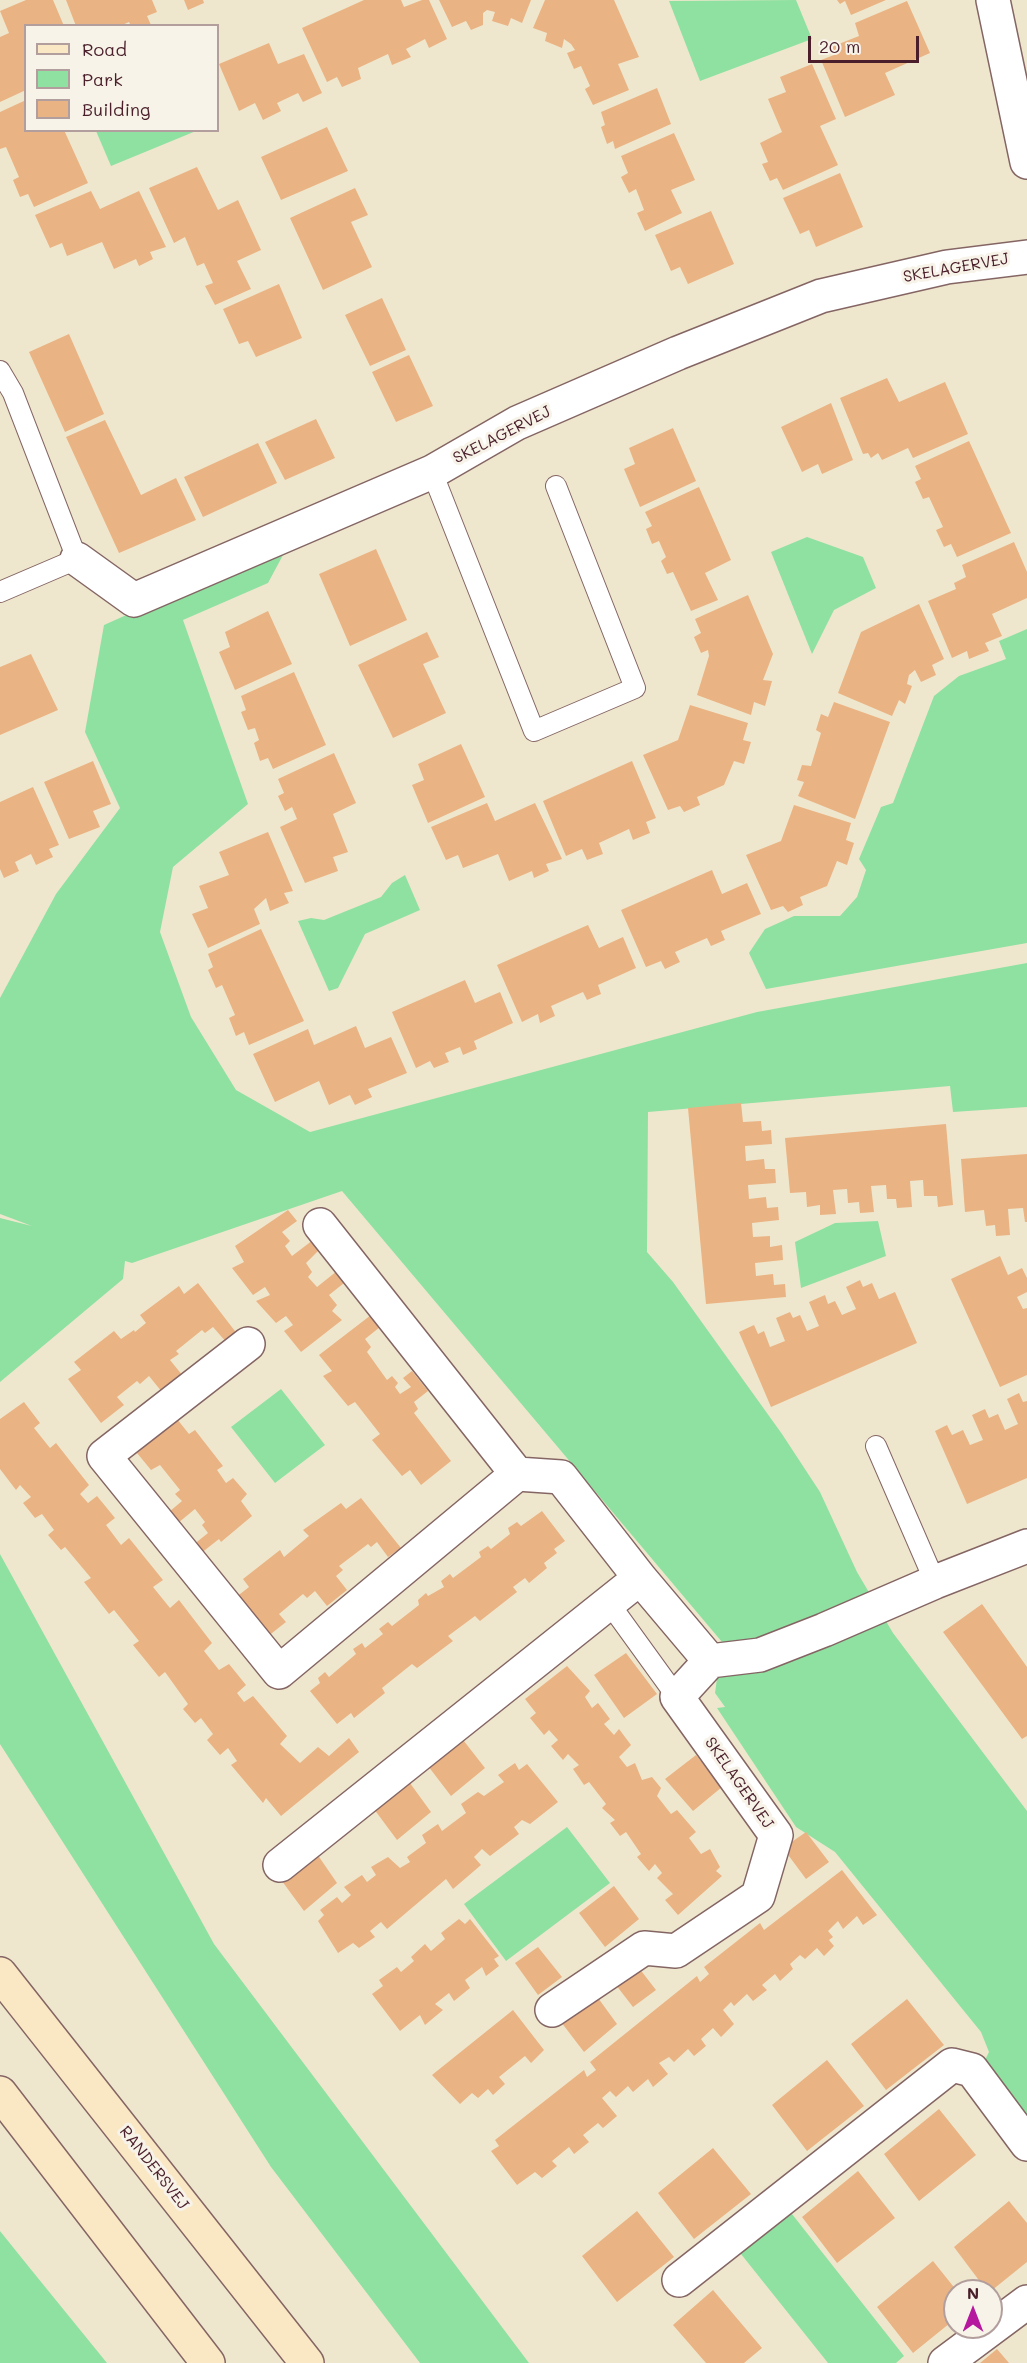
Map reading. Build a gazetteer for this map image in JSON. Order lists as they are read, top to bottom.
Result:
{
  "streets": {
    "main road": ["RANDERSVEJ"],
    "street": ["SKELAGERVEJ"]
  },
  "legend": ["Road", "Park", "Building"],
  "scale_bar": "20 m",
  "north": "top"
}
